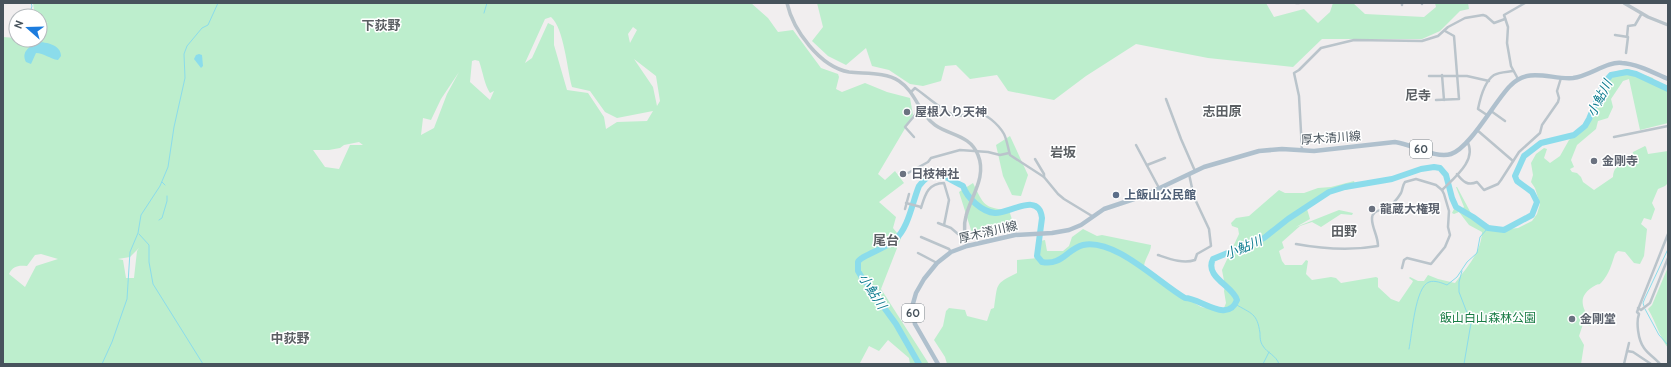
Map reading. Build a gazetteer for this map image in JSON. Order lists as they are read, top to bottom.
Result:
{
  "streets": {
    "main road": ["厚木清川線", "60"]
  },
  "crossings": [
    ["厚木清川線", "60"]
  ],
  "districts": [
    "下荻野",
    "尼寺",
    "志田原",
    "岩坂",
    "田野",
    "尾台",
    "中荻野"
  ],
  "water": ["小鮎川"],
  "parks": ["飯山白山森林公園"],
  "places": [
    "屋根入り天神",
    "金剛寺",
    "日枝神社",
    "上飯山公民館",
    "龍蔵大権現",
    "金剛堂"
  ],
  "north": "left"
}
